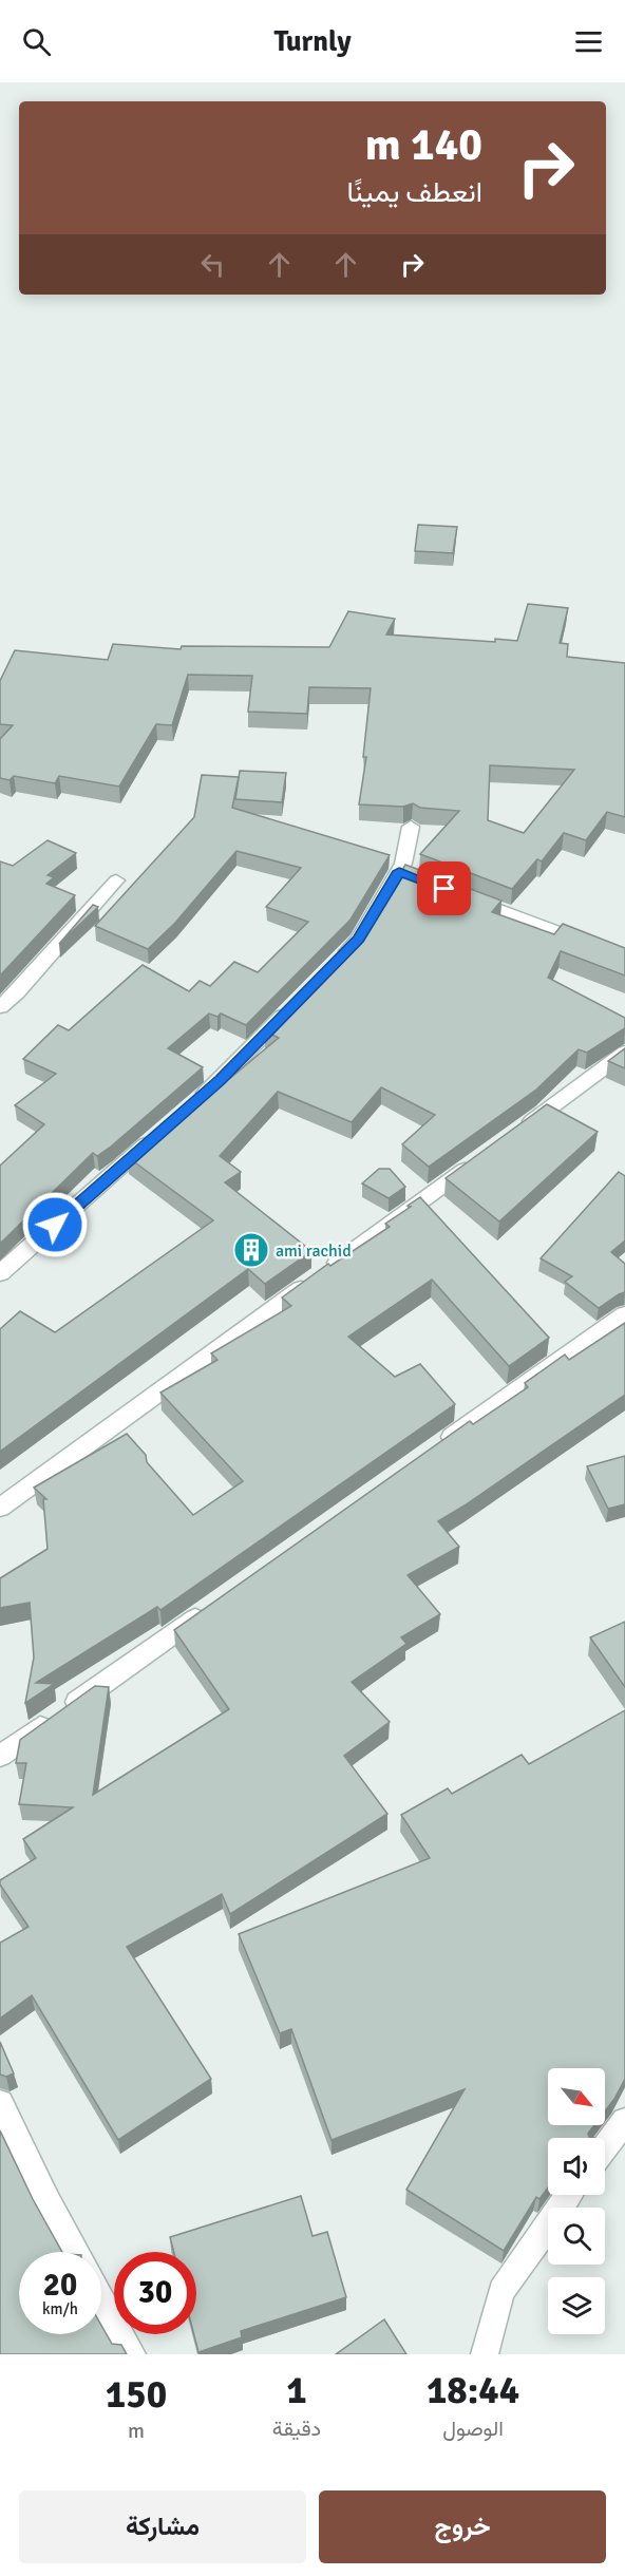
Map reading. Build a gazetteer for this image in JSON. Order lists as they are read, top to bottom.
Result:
{
  "places": {
    "building": ["ami rachid"]
  },
  "north": "bottom right",
  "page": {
    "header": "Turnly",
    "turn": ["140 m", "انعطف يمينًا"],
    "speed": "20 km/h",
    "limit": "30",
    "eta": [
      "18:44",
      "الوصول",
      "1",
      "دقيقة",
      "150",
      "m"
    ],
    "buttons": ["خروج", "مشاركة"]
  }
}
